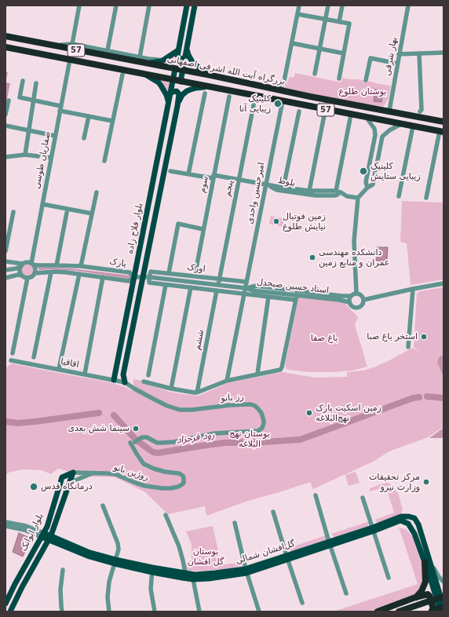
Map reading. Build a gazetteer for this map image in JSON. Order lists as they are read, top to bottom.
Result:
{
  "streets": {
    "highway": ["57", "بزرگراه آیت الله اشرفی اصفهانی"],
    "main road": ["بلوار فلاح زاده", "بلوار ایوانک", "گل‌افشان شمالی"],
    "street": [
      "بهار شرقی",
      "صفاریان طوسی",
      "بلوط",
      "سوم",
      "پنجم",
      "امیرحسین واحدی",
      "پارک",
      "اورک",
      "استاد حسین صبحدل",
      "ششم",
      "اقاقیا",
      "رز بانو",
      "روژین بانو"
    ]
  },
  "crossings": [
    ["57", "صفاریان طوسی"],
    ["57", "امیرحسین واحدی"],
    ["57", "بلوار فلاح زاده"],
    ["بهار شرقی", "بزرگراه آیت الله اشرفی اصفهانی"],
    ["بزرگراه آیت الله اشرفی اصفهانی", "بلوار فلاح زاده"],
    ["صفاریان طوسی", "پارک"],
    ["بلوط", "امیرحسین واحدی"],
    ["سوم", "اورک"],
    ["پنجم", "اورک"],
    ["امیرحسین واحدی", "اورک"],
    ["امیرحسین واحدی", "استاد حسین صبحدل"],
    ["بلوار فلاح زاده", "پارک"],
    ["بلوار فلاح زاده", "اورک"],
    ["بلوار فلاح زاده", "اقاقیا"],
    ["بلوار فلاح زاده", "رز بانو"],
    ["اورک", "استاد حسین صبحدل"],
    ["اقاقیا", "رز بانو"],
    ["رز بانو", "روژین بانو"],
    ["بلوار ایوانک", "گل‌افشان شمالی"]
  ],
  "water": ["رود فرحزاد"],
  "parks": [
    "بوستان طلوع",
    "باغ صفا",
    "بوستان نهج البلاغه",
    "بوستان گل افشان"
  ],
  "places": [
    "کلینیک زیبایی آنا",
    "کلینیک زیبایی ستایش",
    "زمین فوتبال نیایش طلوع",
    "دانشکده مهندسی عمران و منابع زمین",
    "استخر باغ صبا",
    "زمین اسکیت پارک نهج‌البلاغه",
    "سینما شش بعدی",
    "مرکز تحقیقات وزارت نیرو",
    "درمانگاه قدس"
  ]
}
